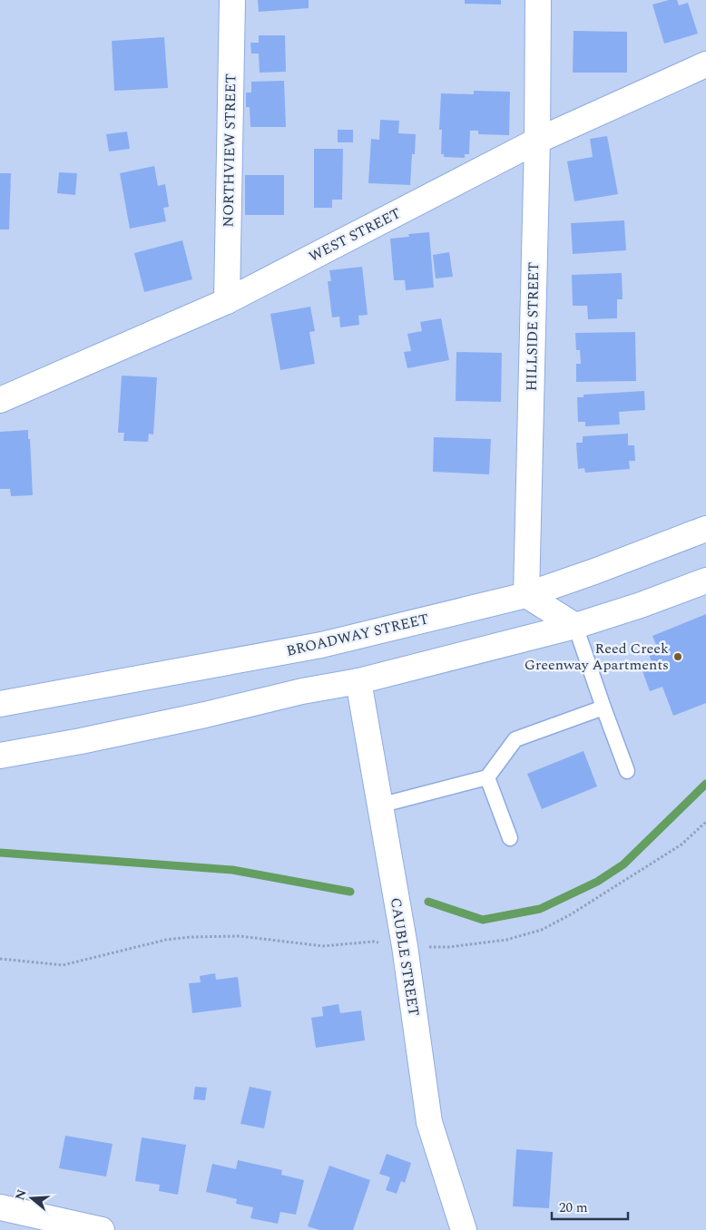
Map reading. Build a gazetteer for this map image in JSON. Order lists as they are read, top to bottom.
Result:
{
  "streets": {
    "street": [
      "NORTHVIEW STREET",
      "WEST STREET",
      "HILLSIDE STREET",
      "BROADWAY STREET",
      "CAUBLE STREET"
    ]
  },
  "crossings": [
    ["NORTHVIEW STREET", "WEST STREET"],
    ["WEST STREET", "HILLSIDE STREET"],
    ["HILLSIDE STREET", "BROADWAY STREET"]
  ],
  "places": ["Reed Creek Greenway Apartments"],
  "scale_bar": "20 m",
  "north": "left"
}
